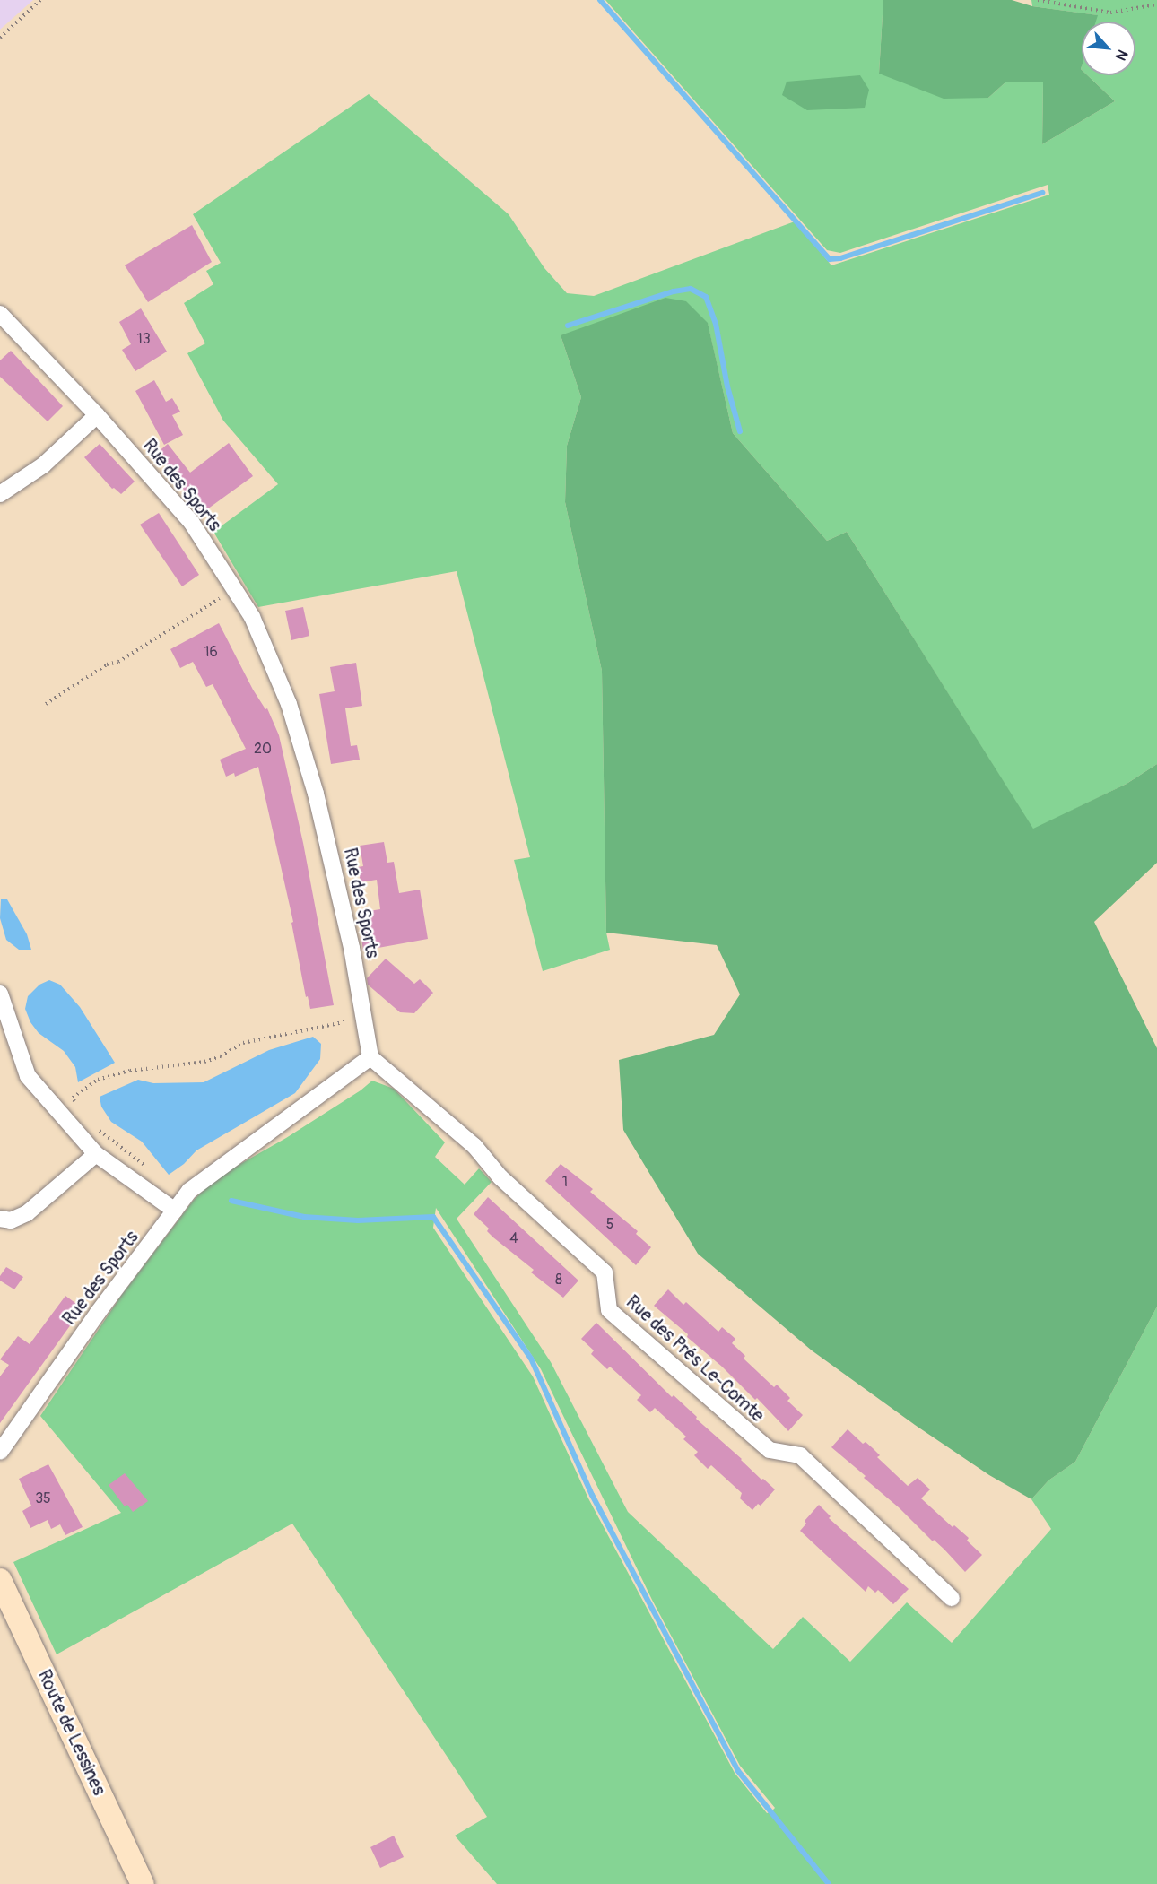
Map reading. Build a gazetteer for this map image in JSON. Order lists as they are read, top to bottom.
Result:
{
  "streets": {
    "main road": ["Route de Lessines"],
    "street": ["Rue des Sports", "Rue des Prés Le-Comte"]
  },
  "crossings": [
    ["Rue des Sports", "Rue des Prés Le-Comte"]
  ],
  "house_numbers": [
    "13",
    "16",
    "20",
    "1",
    "5",
    "4",
    "8",
    "35"
  ],
  "north": "bottom right"
}
